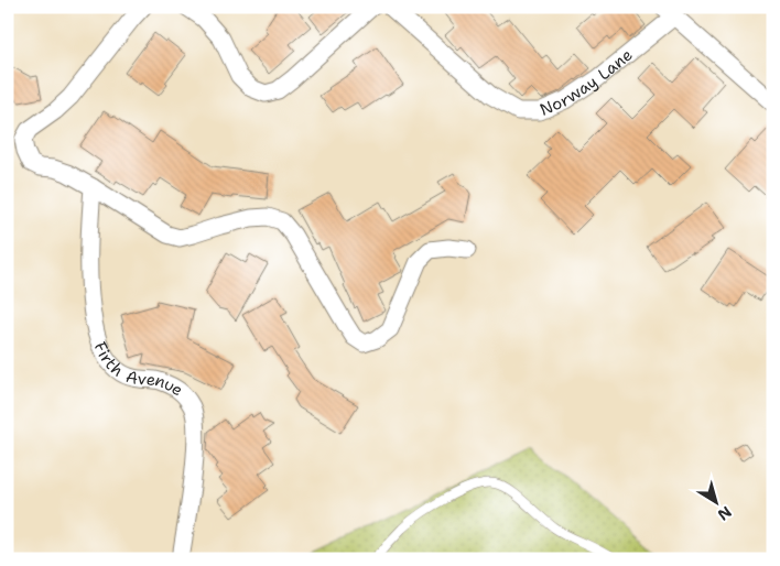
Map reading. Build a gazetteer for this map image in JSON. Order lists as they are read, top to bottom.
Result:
{
  "streets": {
    "street": ["Norway Lane", "Firth Avenue"]
  },
  "north": "bottom right"
}
